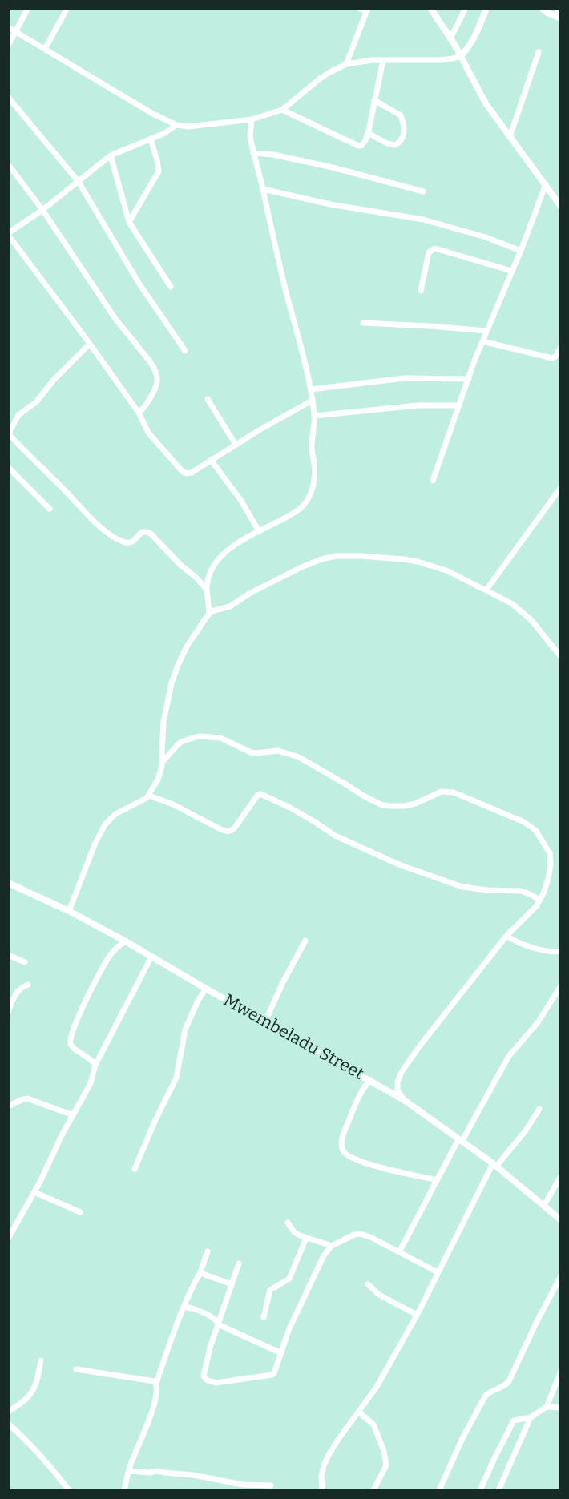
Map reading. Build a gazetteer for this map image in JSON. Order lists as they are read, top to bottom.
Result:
{
  "streets": {
    "street": ["Mwembeladu Street"]
  }
}
